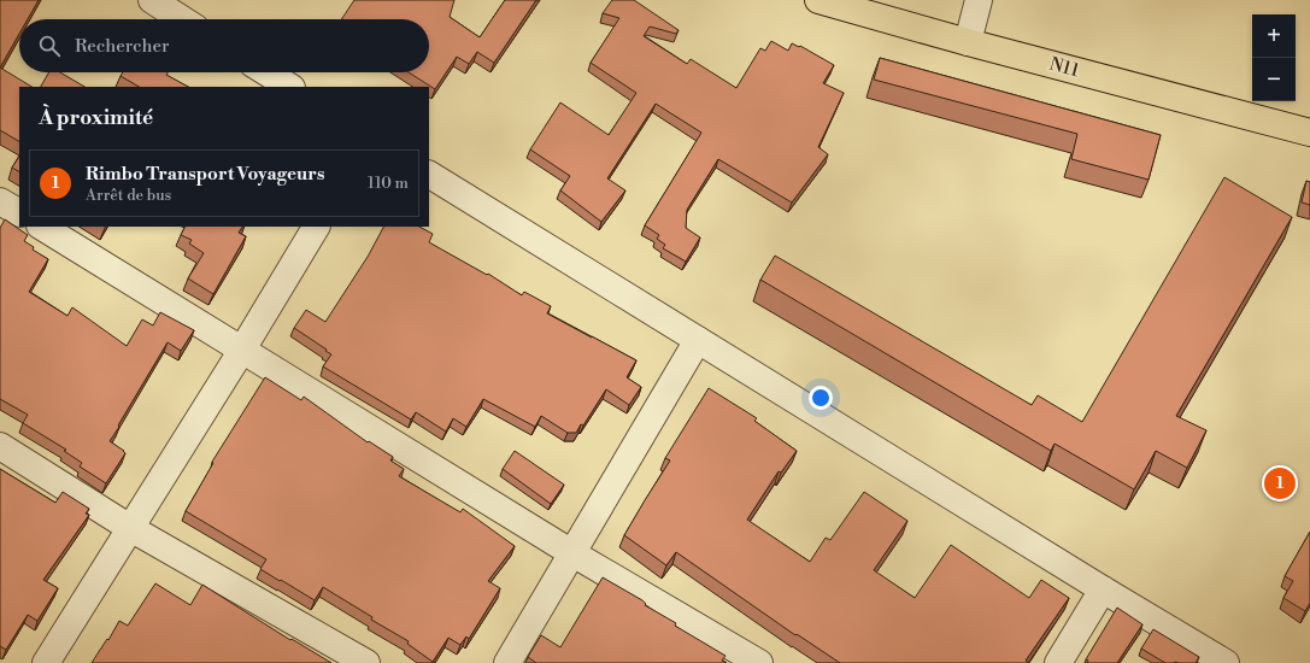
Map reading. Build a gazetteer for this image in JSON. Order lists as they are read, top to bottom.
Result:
{
  "streets": {
    "main road": ["N11"]
  },
  "page": {
    "map_buttons": ["+", "−"],
    "search": "Rechercher",
    "heading": "À proximité",
    "list": [
      {
        "mark": "1",
        "name": "Rimbo Transport Voyageurs",
        "note": "Arrêt de bus",
        "value": "110 m"
      }
    ],
    "pins": "1"
  }
}
